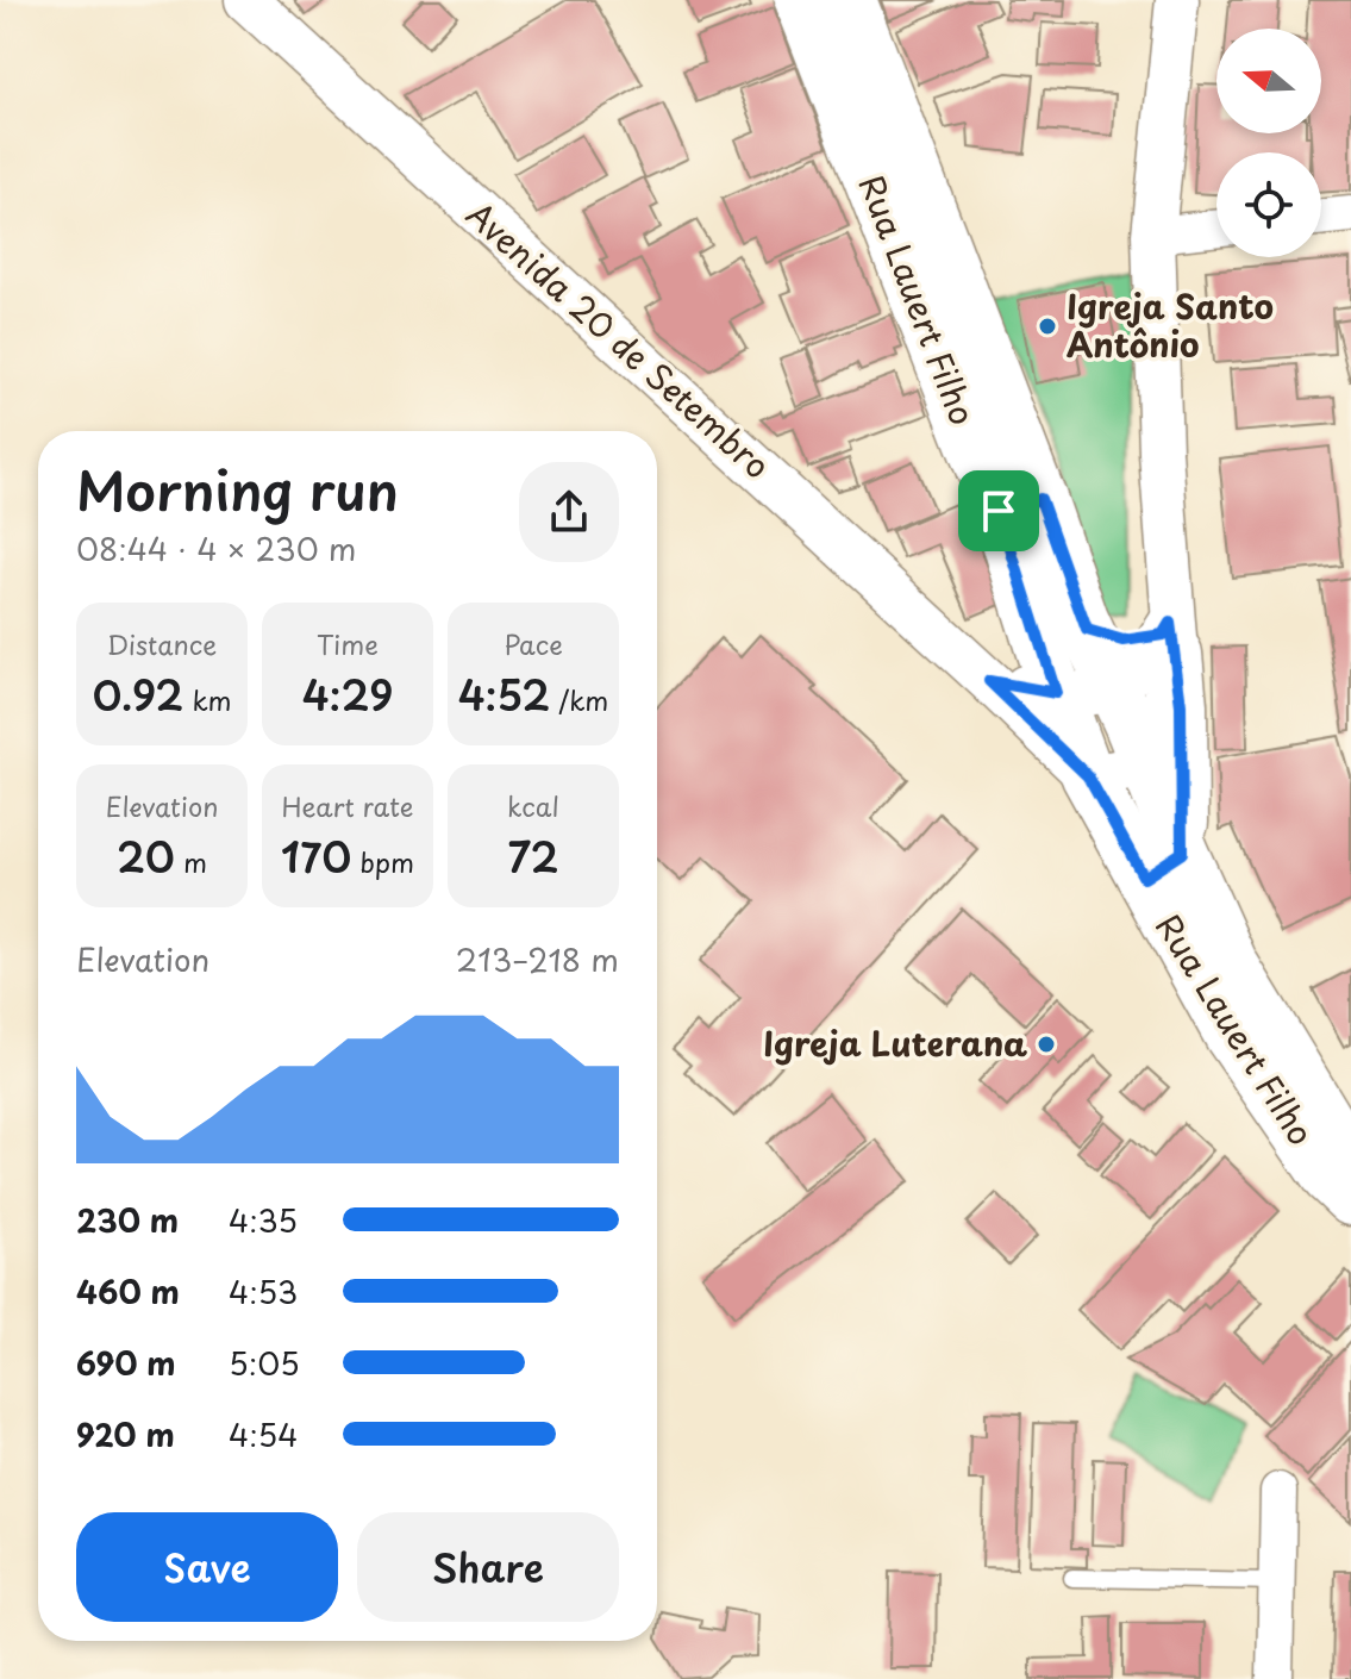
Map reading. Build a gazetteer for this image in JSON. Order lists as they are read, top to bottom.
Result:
{
  "streets": {
    "main road": ["Rua Lauert Filho"],
    "street": ["Avenida 20 de Setembro"]
  },
  "crossings": [
    ["Rua Lauert Filho", "Avenida 20 de Setembro"]
  ],
  "places": ["Igreja Santo Antônio", "Igreja Luterana"],
  "north": "left",
  "page": {
    "heading": ["Morning run", "08:44 · 4 × 230 m"],
    "stats": [
      ["Distance", "0.92 km"],
      ["Time", "4:29"],
      ["Pace", "4:52 /km"],
      ["Elevation", "20 m"],
      ["Heart rate", "170 bpm"],
      ["kcal", "72"]
    ],
    "chart": ["Elevation", "213–218 m"],
    "list": [
      {
        "name": "230 m",
        "note": "4:35"
      },
      {
        "name": "460 m",
        "note": "4:53"
      },
      {
        "name": "690 m",
        "note": "5:05"
      },
      {
        "name": "920 m",
        "note": "4:54"
      }
    ],
    "buttons": ["Save", "Share"]
  }
}
